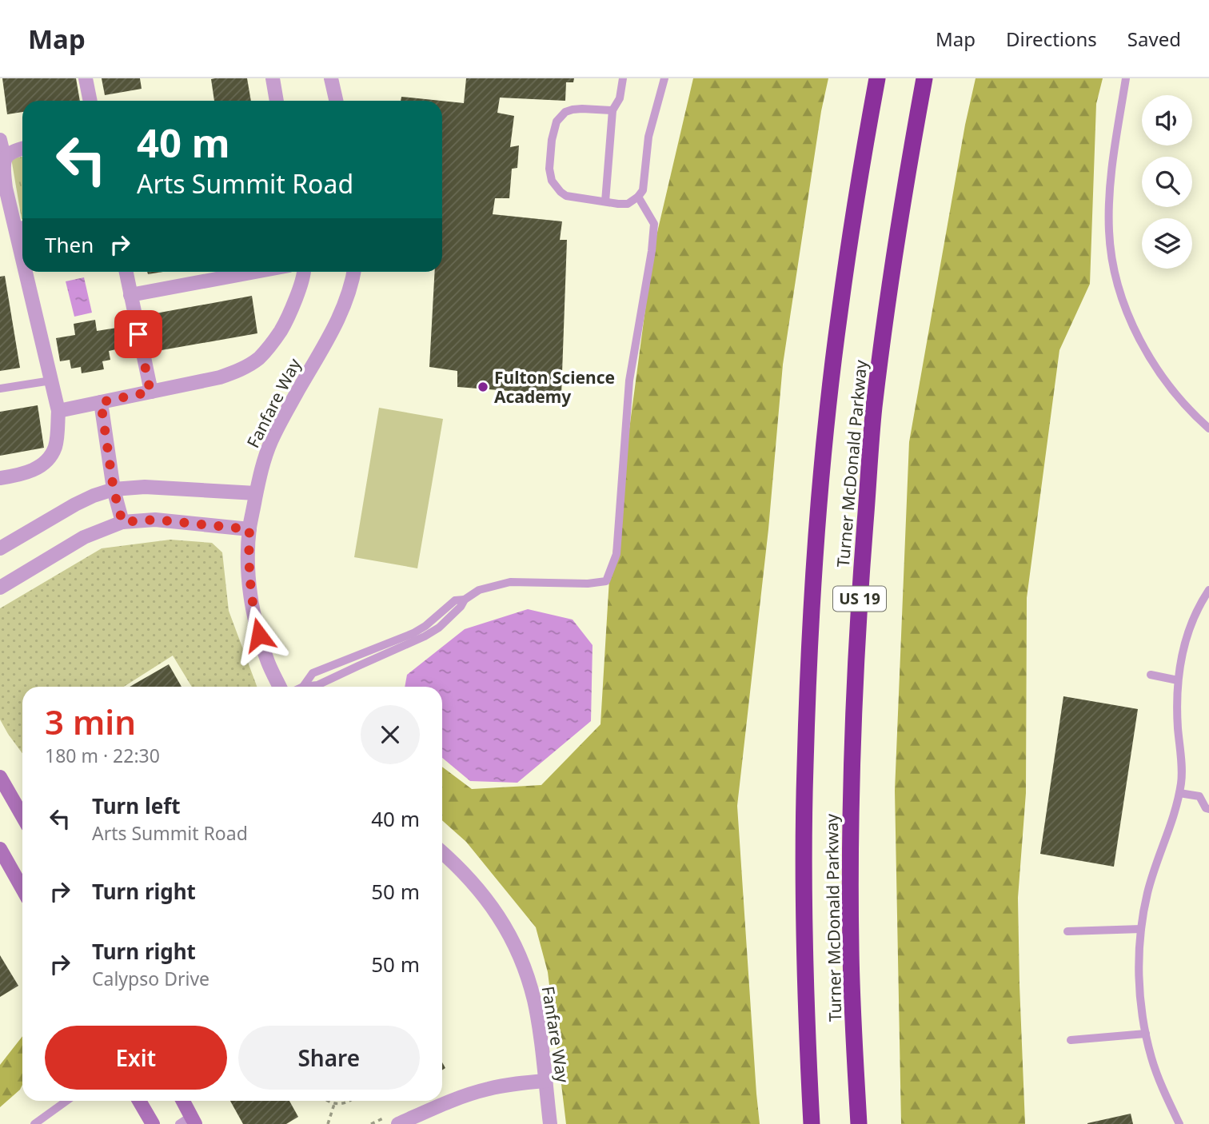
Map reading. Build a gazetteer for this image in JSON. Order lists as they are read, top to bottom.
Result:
{
  "streets": {
    "highway": ["Turner McDonald Parkway", "US 19"],
    "street": ["Fanfare Way"]
  },
  "places": ["Fulton Science Academy"],
  "page": {
    "header": "Map",
    "nav": ["Map", "Directions", "Saved"],
    "turn": ["40 m", "Arts Summit Road"],
    "then": "Then",
    "heading": ["3 min", "180 m · 22:30"],
    "list": [
      {
        "name": "Turn left",
        "note": "Arts Summit Road",
        "value": "40 m"
      },
      {
        "name": "Turn right",
        "value": "50 m"
      },
      {
        "name": "Turn right",
        "note": "Calypso Drive",
        "value": "50 m"
      }
    ],
    "buttons": ["Exit", "Share"]
  }
}
